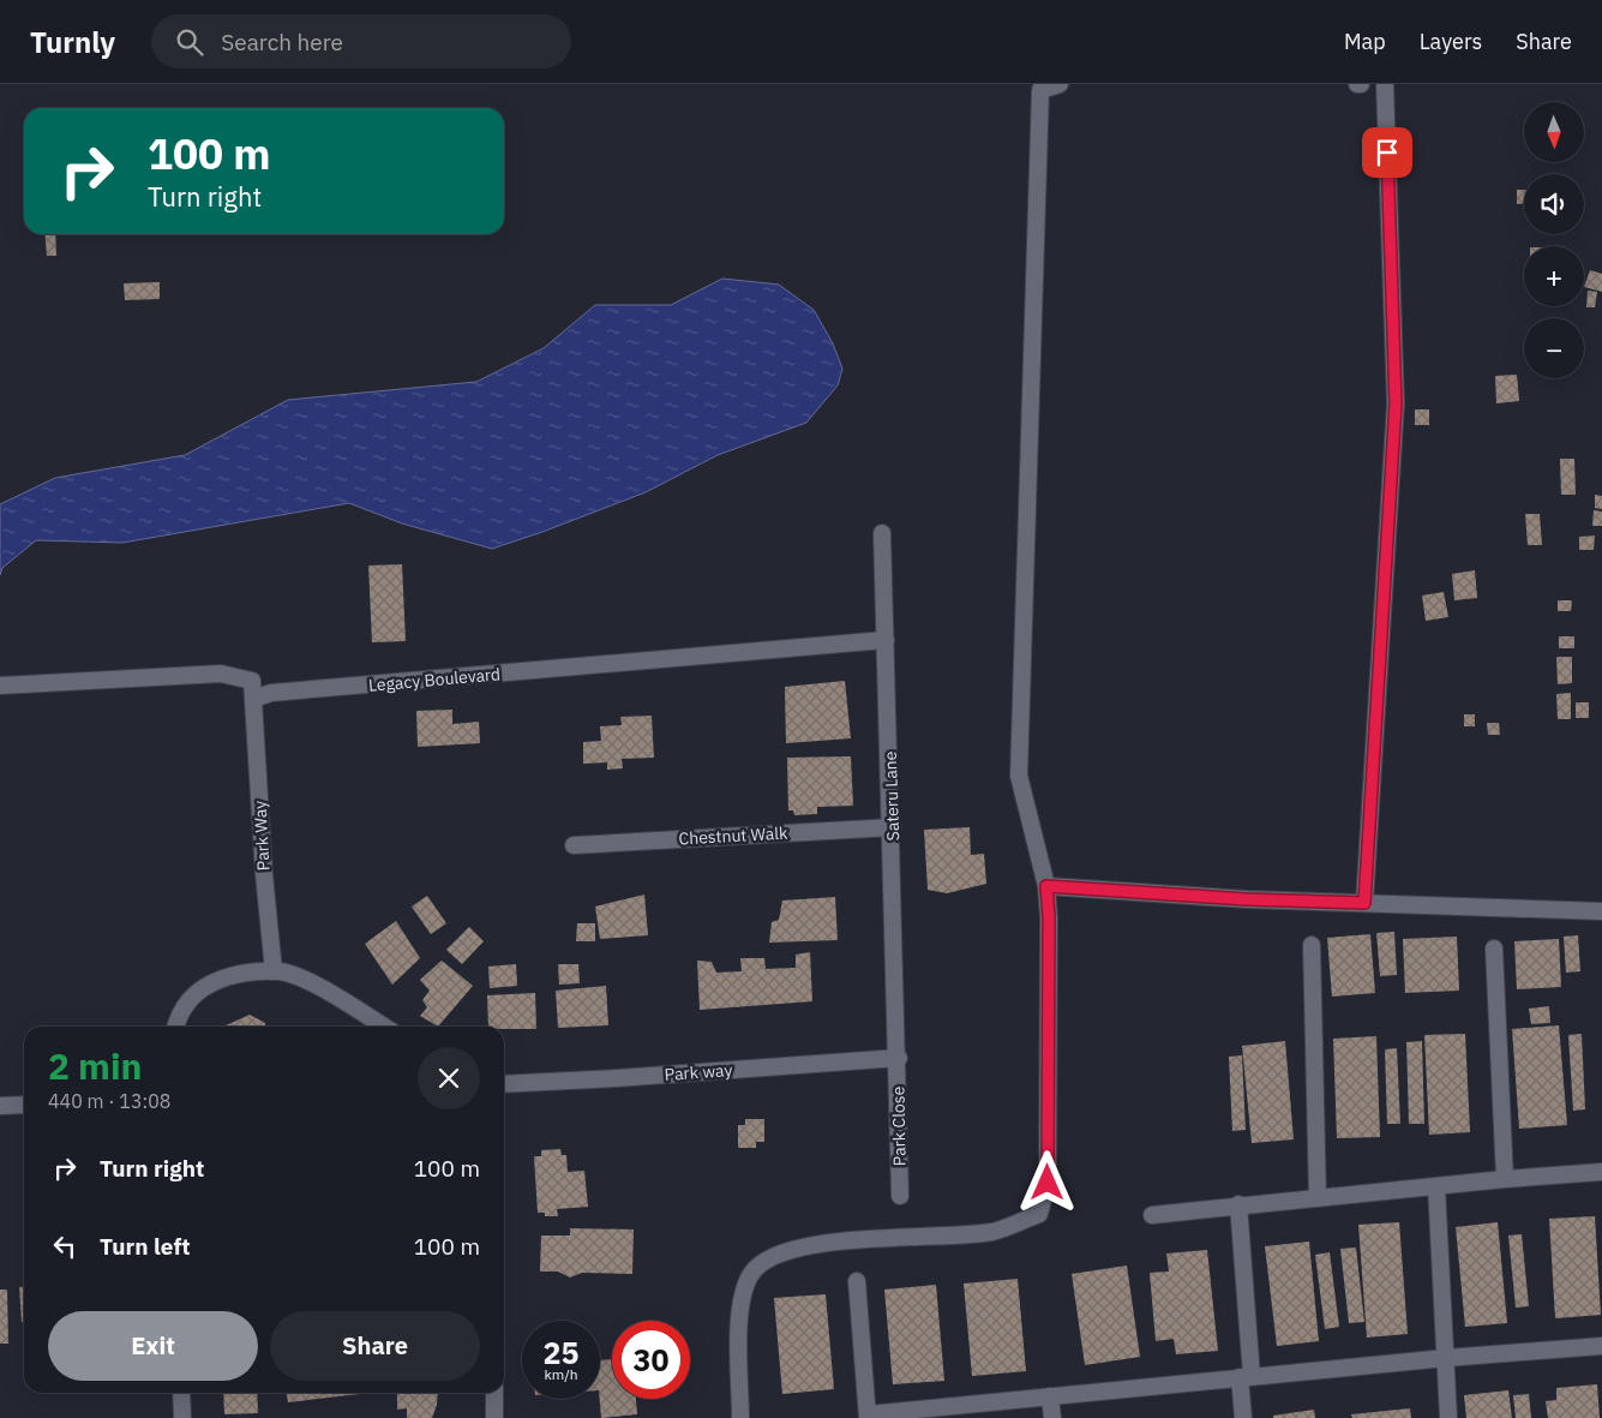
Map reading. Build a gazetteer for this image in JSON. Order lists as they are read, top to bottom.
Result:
{
  "streets": {
    "street": [
      "Legacy Boulevard",
      "Sateru Lane",
      "Park Way",
      "Chestnut Walk",
      "Park way",
      "Park Close"
    ]
  },
  "crossings": [
    ["Legacy Boulevard", "Sateru Lane"],
    ["Legacy Boulevard", "Park Way"],
    ["Sateru Lane", "Chestnut Walk"],
    ["Sateru Lane", "Park way"],
    ["Sateru Lane", "Park Close"],
    ["Park way", "Park Close"]
  ],
  "north": "bottom",
  "page": {
    "header": "Turnly",
    "search": "Search here",
    "nav": ["Map", "Layers", "Share"],
    "map_buttons": ["+", "−"],
    "turn": ["100 m", "Turn right"],
    "heading": ["2 min", "440 m · 13:08"],
    "list": [
      {
        "name": "Turn right",
        "value": "100 m"
      },
      {
        "name": "Turn left",
        "value": "100 m"
      }
    ],
    "buttons": ["Exit", "Share"],
    "speed": "25 km/h",
    "limit": "30"
  }
}
